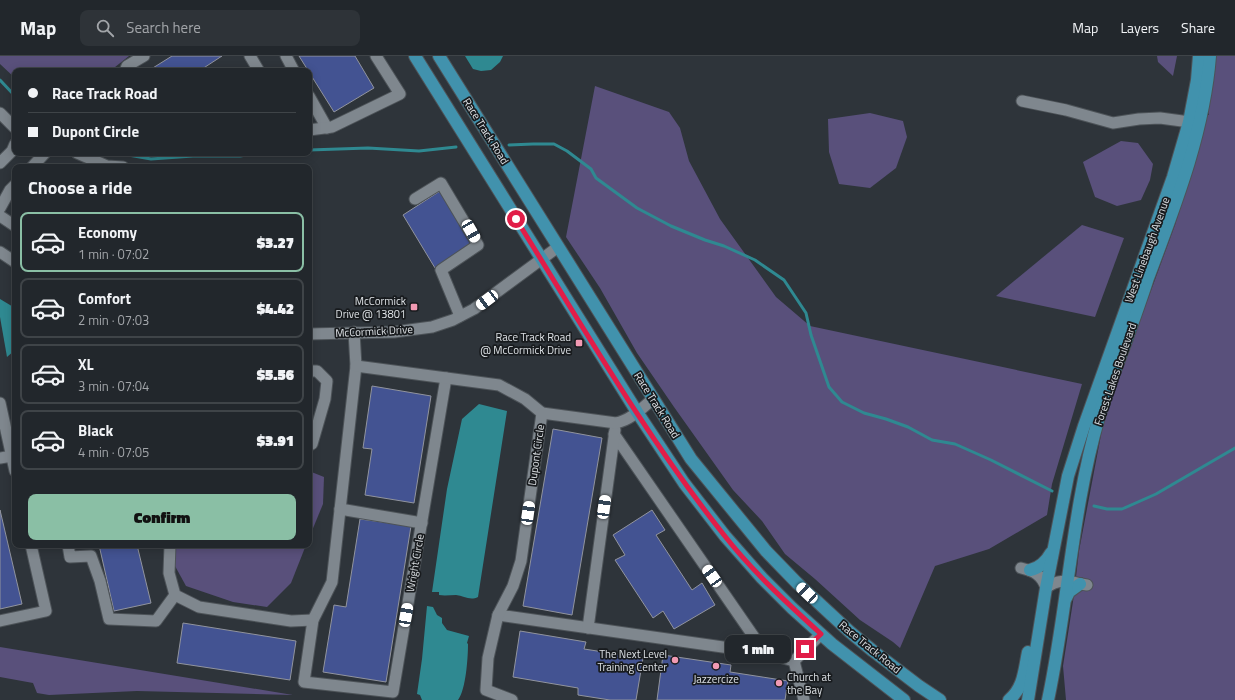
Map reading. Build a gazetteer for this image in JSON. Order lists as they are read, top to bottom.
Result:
{
  "streets": {
    "main road": ["Race Track Road", "West Linebaugh Avenue", "Forest Lakes Boulevard"],
    "street": ["McCormick Drive", "Dupont Circle", "Wright Circle"]
  },
  "crossings": [
    ["Race Track Road", "McCormick Drive"],
    ["West Linebaugh Avenue", "Forest Lakes Boulevard"],
    ["McCormick Drive", "Wright Circle"]
  ],
  "places": {
    "transit": ["McCormick Drive @ 13801", "Race Track Road @ McCormick Drive"],
    "other": ["The Next Level Training Center", "Jazzercize", "Church at the Bay"]
  },
  "page": {
    "header": "Map",
    "search": "Search here",
    "nav": ["Map", "Layers", "Share"],
    "banner": ["Race Track Road", "Dupont Circle"],
    "heading": "Choose a ride",
    "list": [
      {
        "name": "Economy",
        "note": "1 min · 07:02",
        "value": "$3.27"
      },
      {
        "name": "Comfort",
        "note": "2 min · 07:03",
        "value": "$4.42"
      },
      {
        "name": "XL",
        "note": "3 min · 07:04",
        "value": "$5.56"
      },
      {
        "name": "Black",
        "note": "4 min · 07:05",
        "value": "$3.91"
      }
    ],
    "buttons": "Confirm",
    "bubble": "1 min"
  }
}
